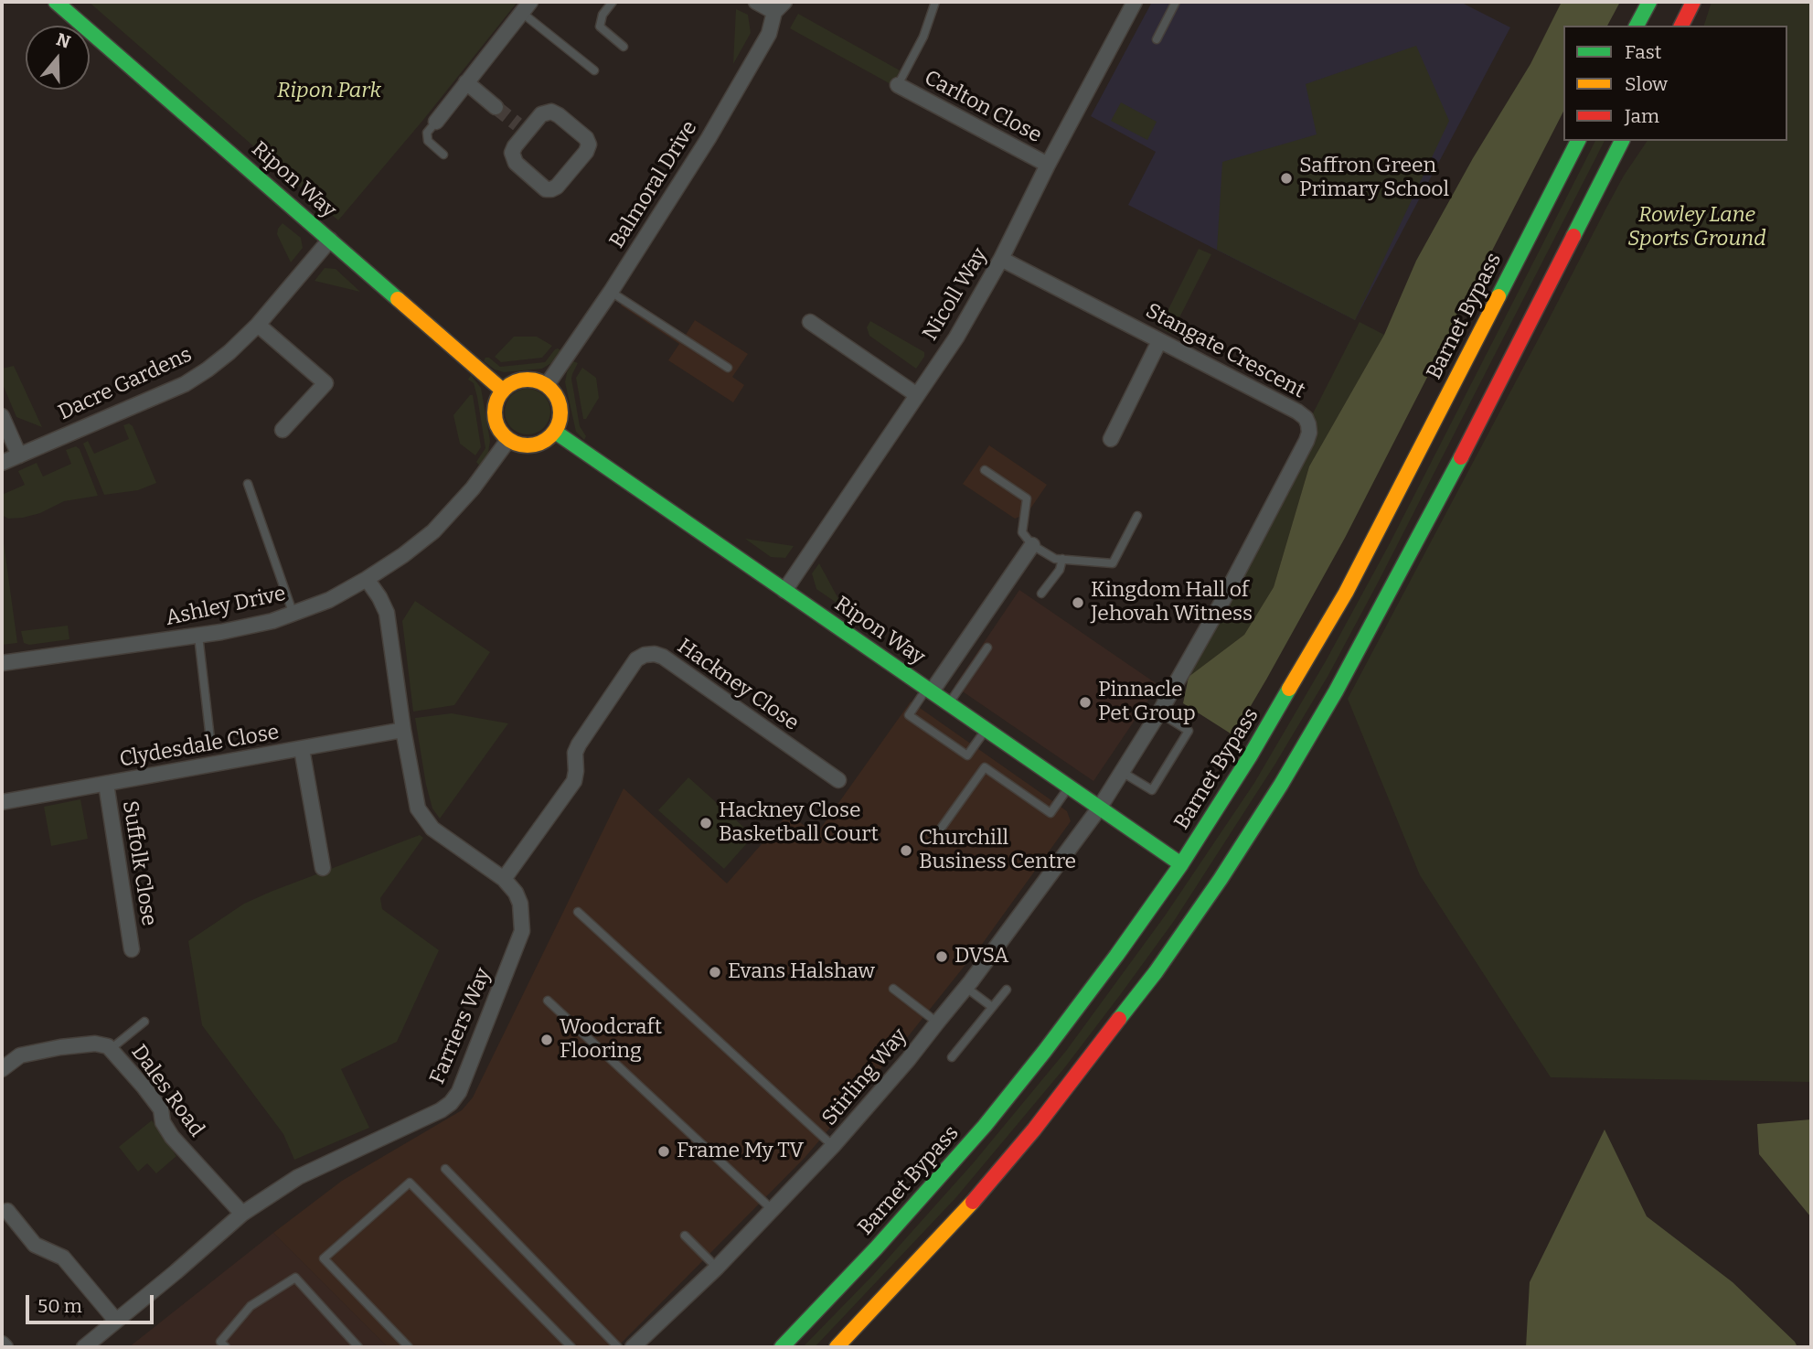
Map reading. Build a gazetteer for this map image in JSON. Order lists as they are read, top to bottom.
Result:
{
  "streets": {
    "main road": ["Ripon Way", "Barnet Bypass"],
    "street": [
      "Carlton Close",
      "Balmoral Drive",
      "Nicoll Way",
      "Stangate Crescent",
      "Dacre Gardens",
      "Ashley Drive",
      "Hackney Close",
      "Clydesdale Close",
      "Suffolk Close",
      "Farriers Way",
      "Stirling Way",
      "Dales Road"
    ]
  },
  "crossings": [
    ["Carlton Close", "Nicoll Way"],
    ["Ripon Way", "Balmoral Drive"],
    ["Ripon Way", "Nicoll Way"],
    ["Ripon Way", "Barnet Bypass"],
    ["Ripon Way", "Stangate Crescent"],
    ["Ripon Way", "Dacre Gardens"],
    ["Ripon Way", "Ashley Drive"],
    ["Ripon Way", "Stirling Way"],
    ["Balmoral Drive", "Ashley Drive"],
    ["Nicoll Way", "Stangate Crescent"],
    ["Stangate Crescent", "Stirling Way"],
    ["Ashley Drive", "Farriers Way"],
    ["Hackney Close", "Farriers Way"],
    ["Clydesdale Close", "Suffolk Close"],
    ["Clydesdale Close", "Farriers Way"],
    ["Farriers Way", "Dales Road"]
  ],
  "parks": ["Ripon Park", "Rowley Lane Sports Ground"],
  "places": [
    "Saffron Green Primary School",
    "Kingdom Hall of Jehovah Witness",
    "Pinnacle Pet Group",
    "Hackney Close Basketball Court",
    "Churchill Business Centre",
    "DVSA",
    "Evans Halshaw",
    "Woodcraft Flooring",
    "Frame My TV"
  ],
  "legend": ["Fast", "Slow", "Jam"],
  "scale_bar": "50 m",
  "north": "top"
}
